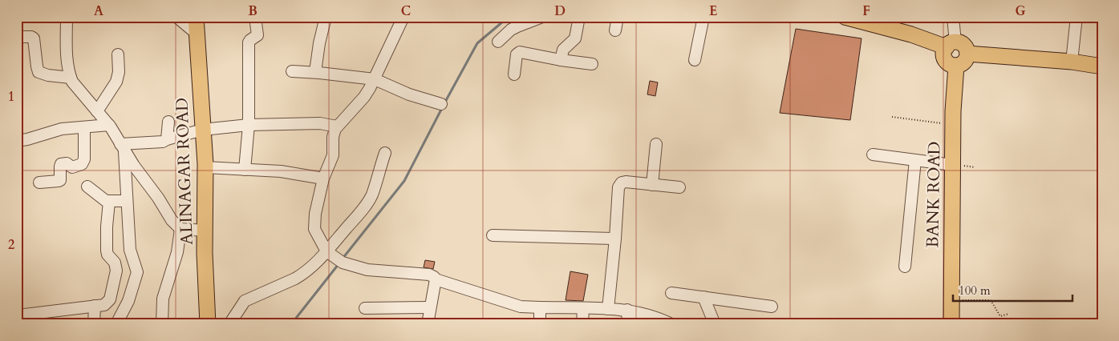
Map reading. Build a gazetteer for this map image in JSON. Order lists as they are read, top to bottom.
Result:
{
  "streets": {
    "main road": ["ALINAGAR ROAD", "BANK ROAD"]
  },
  "scale_bar": "100 m",
  "grid": {
    "columns": [
      "A",
      "B",
      "C",
      "D",
      "E",
      "F",
      "G"
    ],
    "rows": ["1", "2"]
  }
}
